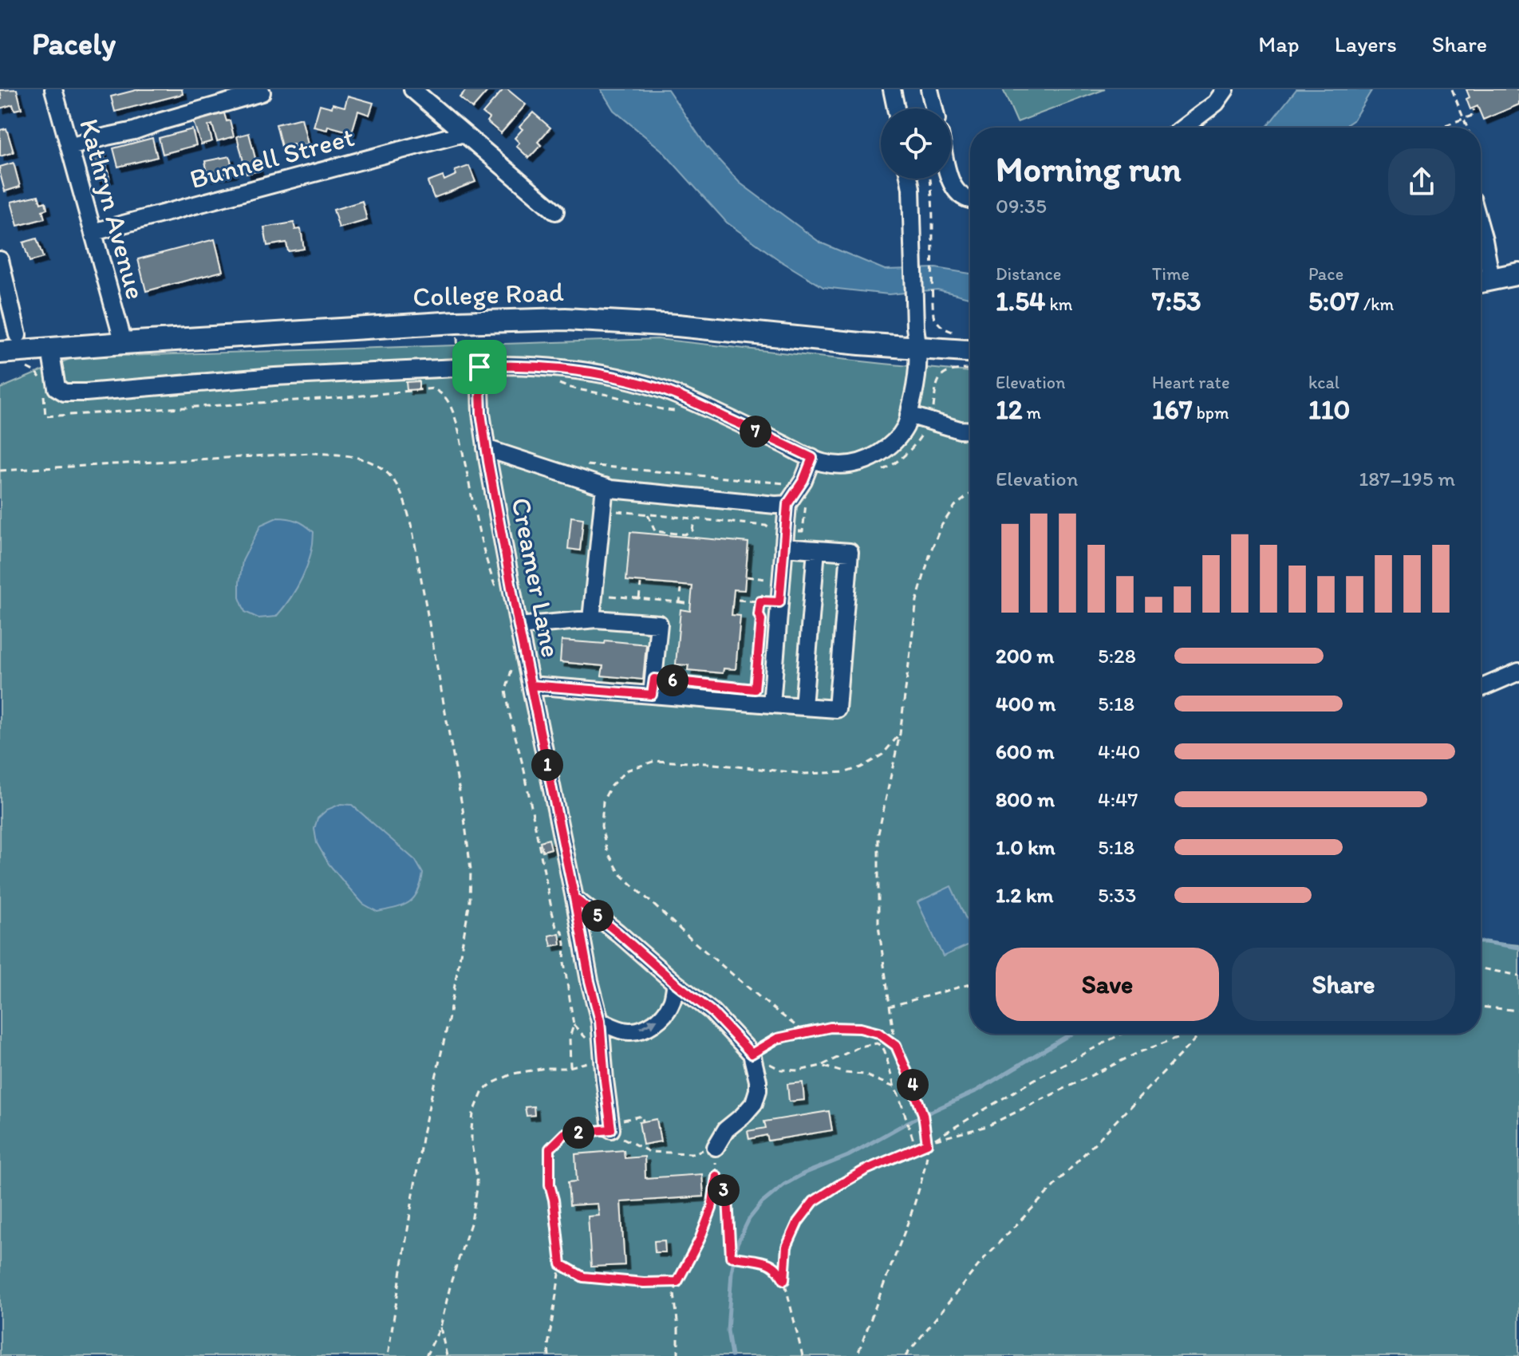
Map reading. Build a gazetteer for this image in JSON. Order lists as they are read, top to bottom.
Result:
{
  "streets": {
    "main road": ["College Road"],
    "street": ["Bunnell Street", "Kathryn Avenue", "Creamer Lane"]
  },
  "crossings": [
    ["Bunnell Street", "Kathryn Avenue"],
    ["Kathryn Avenue", "College Road"]
  ],
  "page": {
    "header": "Pacely",
    "nav": ["Map", "Layers", "Share"],
    "heading": ["Morning run", "09:35"],
    "stats": [
      ["Distance", "1.54 km"],
      ["Time", "7:53"],
      ["Pace", "5:07 /km"],
      ["Elevation", "12 m"],
      ["Heart rate", "167 bpm"],
      ["kcal", "110"]
    ],
    "pins": [
      "7",
      "6",
      "1",
      "5",
      "4",
      "2",
      "3"
    ],
    "chart": ["Elevation", "187–195 m"],
    "list": [
      {
        "name": "200 m",
        "note": "5:28"
      },
      {
        "name": "400 m",
        "note": "5:18"
      },
      {
        "name": "600 m",
        "note": "4:40"
      },
      {
        "name": "800 m",
        "note": "4:47"
      },
      {
        "name": "1.0 km",
        "note": "5:18"
      },
      {
        "name": "1.2 km",
        "note": "5:33"
      }
    ],
    "buttons": ["Save", "Share"]
  }
}
